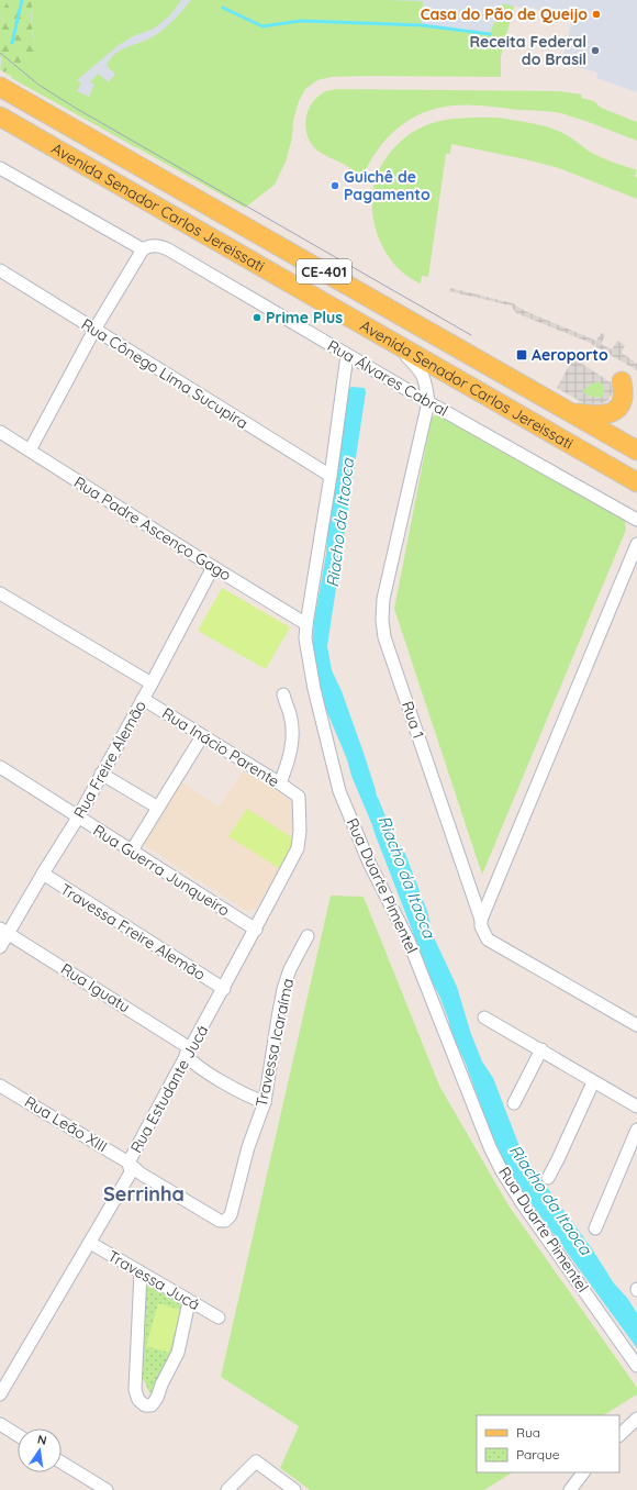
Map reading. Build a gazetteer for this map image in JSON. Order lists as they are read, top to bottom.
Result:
{
  "streets": {
    "main road": ["Avenida Senador Carlos Jereissati", "CE-401"],
    "street": [
      "Rua Cônego Lima Sucupira",
      "Rua Álvares Cabral",
      "Rua Padre Ascenço Gago",
      "Rua 1",
      "Rua Inácio Parente",
      "Rua Freire Alemão",
      "Rua Guerra Junqueiro",
      "Rua Duarte Pimentel",
      "Travessa Freire Alemão",
      "Rua Iguatu",
      "Travessa Icaraíma",
      "Rua Estudante Jucá",
      "Rua Leão XIII",
      "Travessa Jucá"
    ]
  },
  "crossings": [
    ["Avenida Senador Carlos Jereissati", "Rua 1"],
    ["Rua Cônego Lima Sucupira", "Rua Duarte Pimentel"],
    ["Rua Álvares Cabral", "Rua 1"],
    ["Rua Álvares Cabral", "Rua Duarte Pimentel"],
    ["Rua Padre Ascenço Gago", "Rua Freire Alemão"],
    ["Rua Padre Ascenço Gago", "Rua Duarte Pimentel"],
    ["Rua Inácio Parente", "Rua Freire Alemão"],
    ["Rua Inácio Parente", "Rua Estudante Jucá"],
    ["Rua Freire Alemão", "Rua Guerra Junqueiro"],
    ["Rua Freire Alemão", "Travessa Freire Alemão"],
    ["Rua Freire Alemão", "Rua Iguatu"],
    ["Rua Guerra Junqueiro", "Rua Estudante Jucá"],
    ["Travessa Freire Alemão", "Rua Estudante Jucá"],
    ["Rua Iguatu", "Travessa Icaraíma"],
    ["Rua Iguatu", "Rua Estudante Jucá"],
    ["Travessa Icaraíma", "Rua Leão XIII"],
    ["Rua Estudante Jucá", "Rua Leão XIII"],
    ["Rua Estudante Jucá", "Travessa Jucá"]
  ],
  "districts": ["Serrinha"],
  "water": ["Riacho da Itaoca"],
  "places": {
    "other": [
      "Casa do Pão de Queijo",
      "Receita Federal do Brasil",
      "Guichê de Pagamento",
      "Prime Plus"
    ],
    "transit": ["Aeroporto"]
  },
  "legend": ["Rua", "Parque"],
  "north": "top"
}
